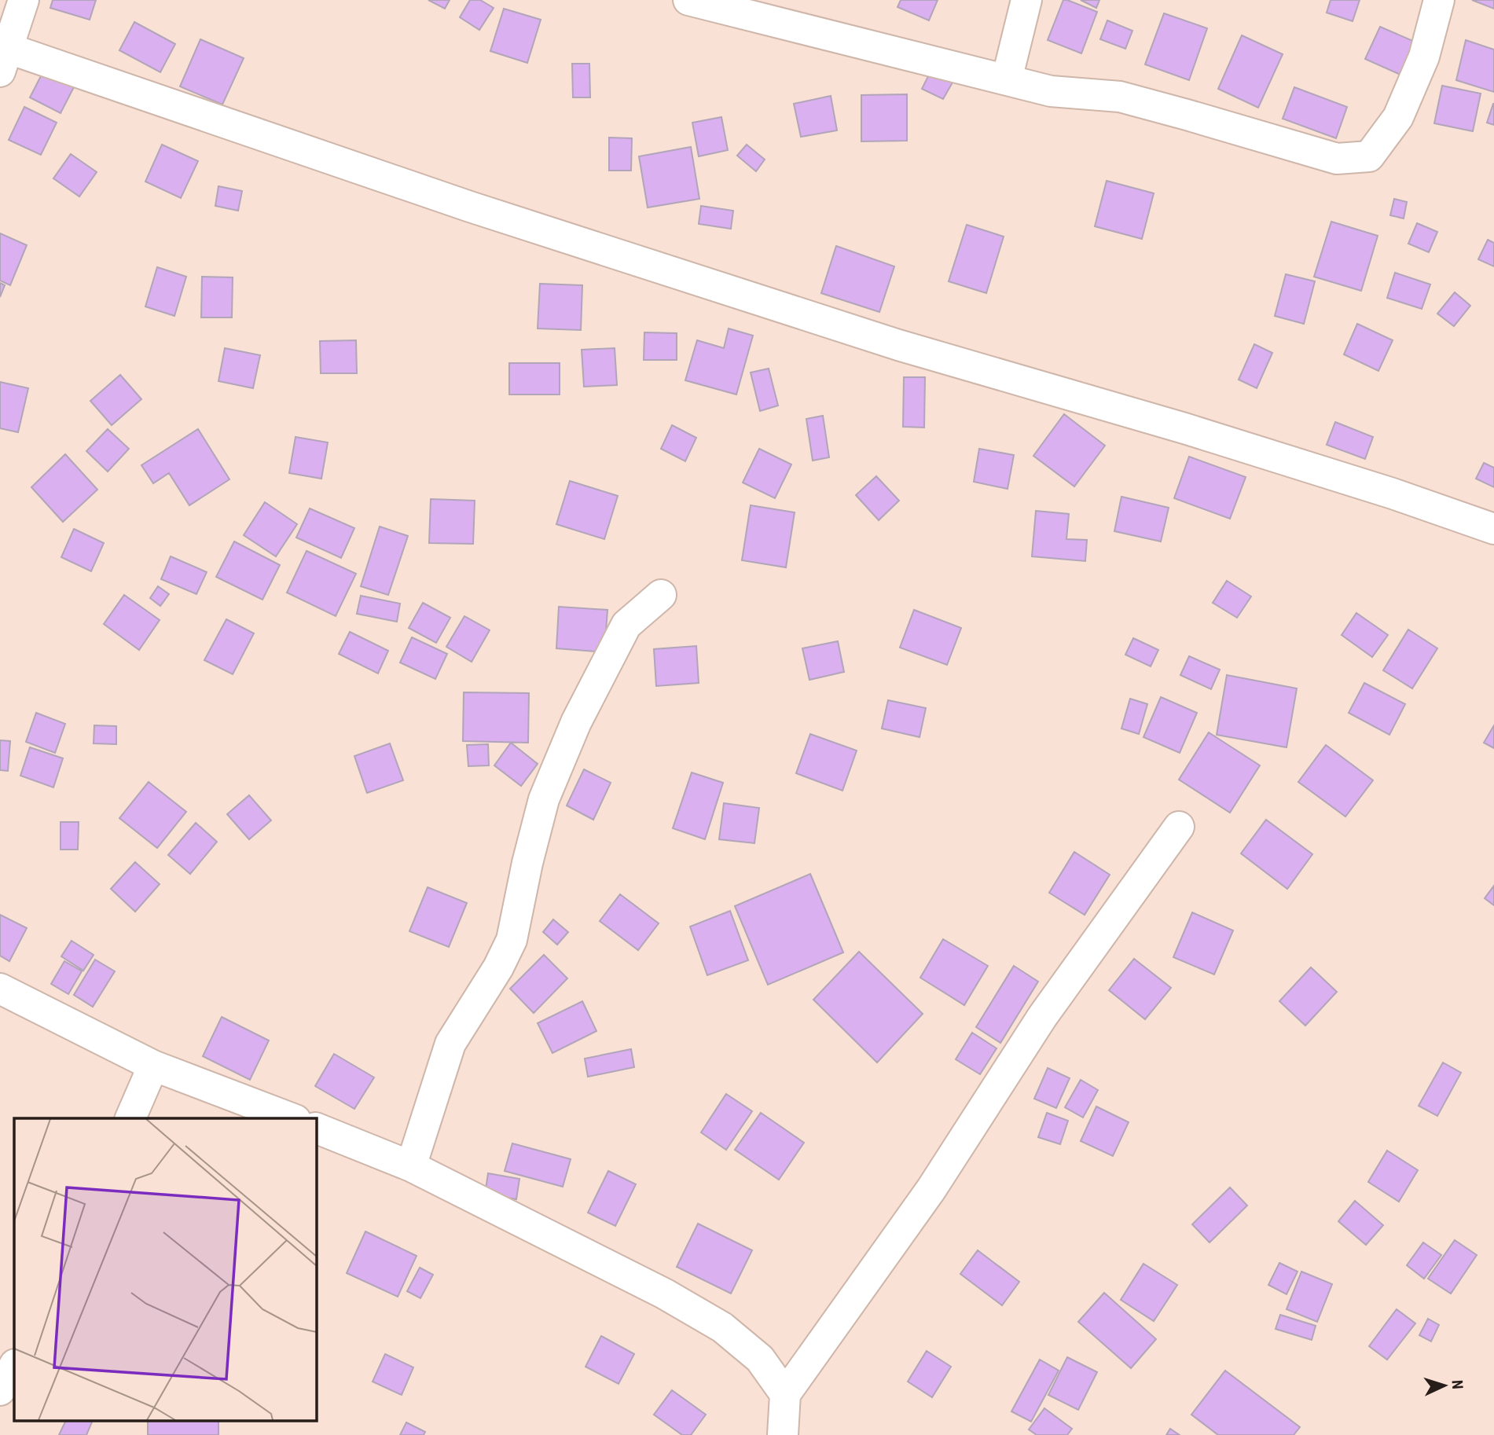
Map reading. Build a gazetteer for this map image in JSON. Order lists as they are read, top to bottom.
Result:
{
  "north": "right"
}
